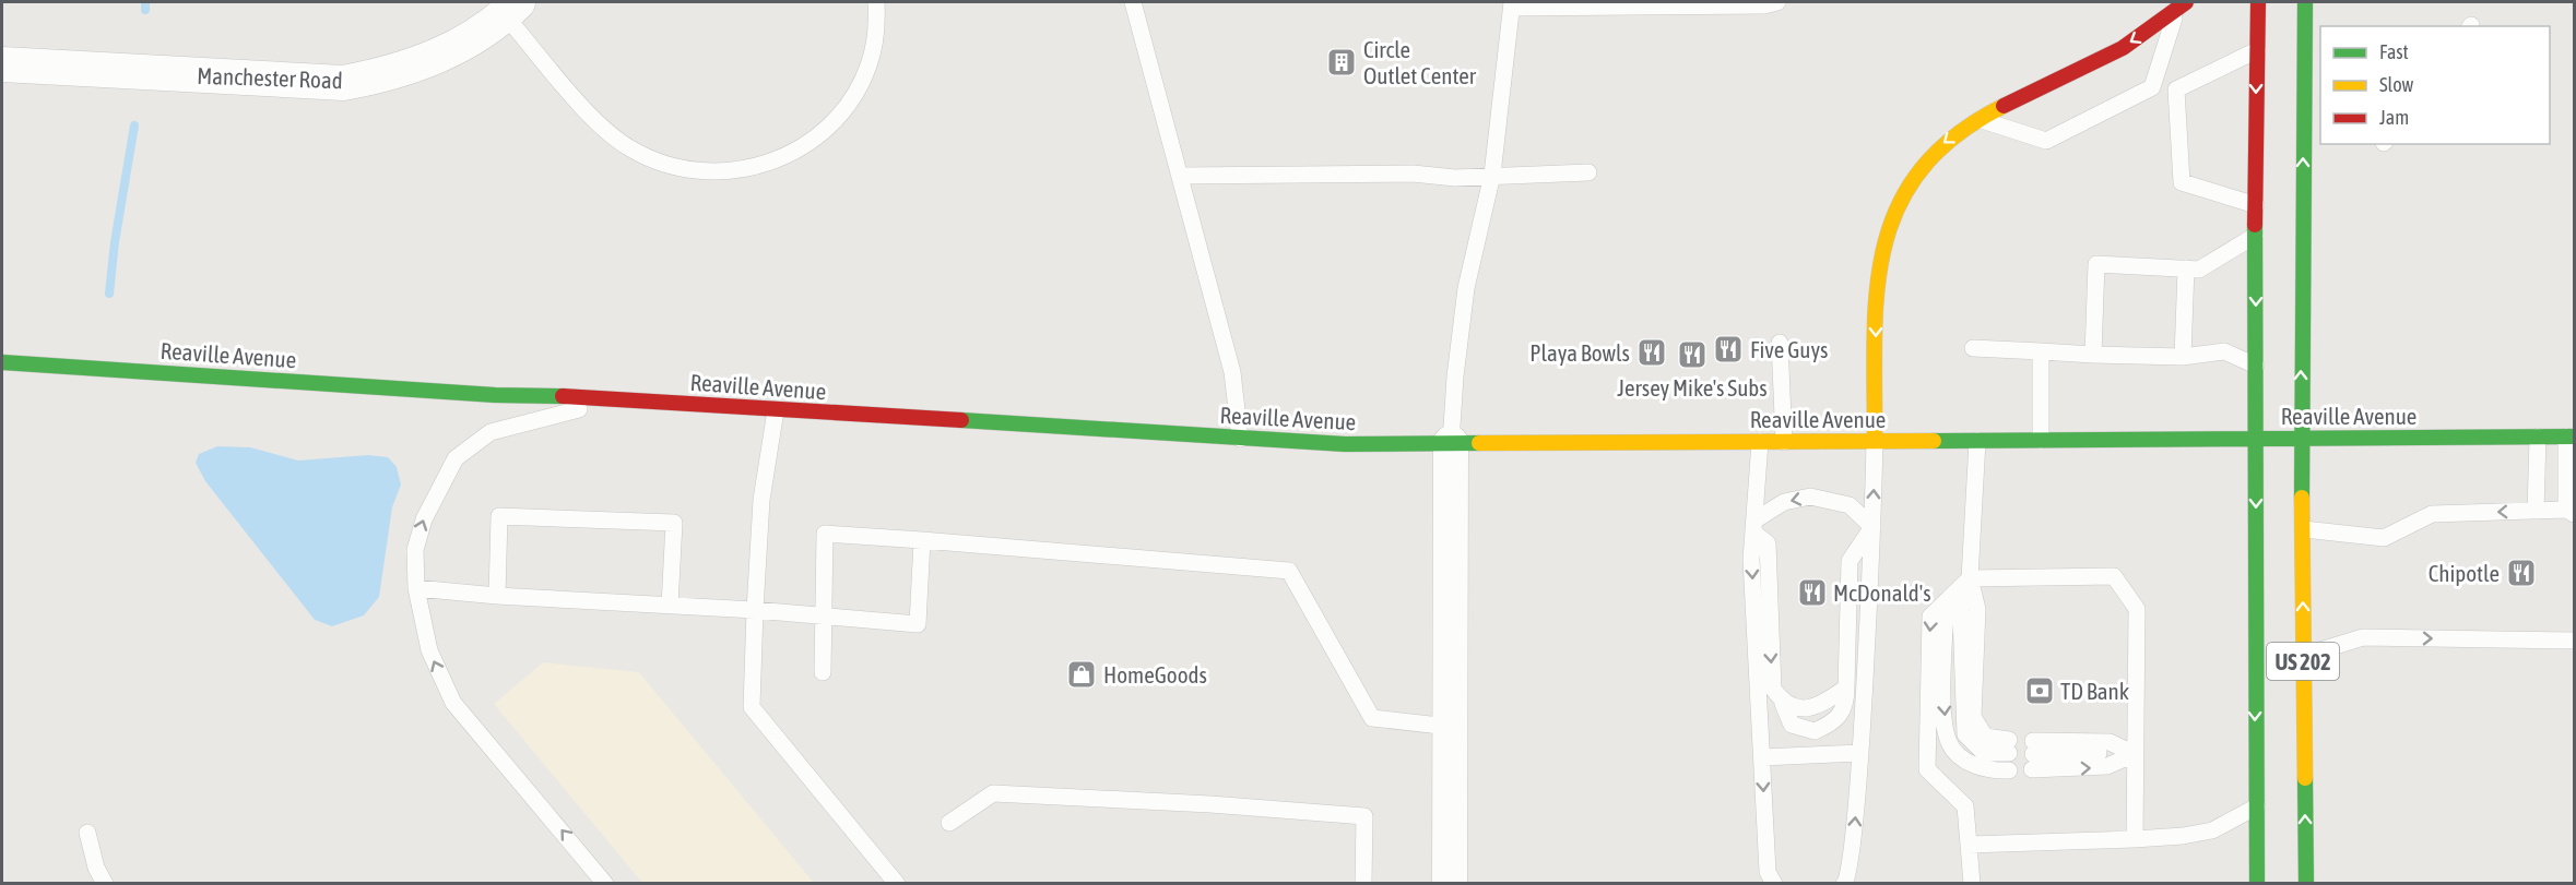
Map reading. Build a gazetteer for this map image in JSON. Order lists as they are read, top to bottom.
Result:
{
  "streets": {
    "main road": ["Reaville Avenue", "US 202"],
    "street": ["Manchester Road"]
  },
  "crossings": [
    ["Reaville Avenue", "US 202"]
  ],
  "places": {
    "building": ["Circle Outlet Center"],
    "restaurant": [
      "Five Guys",
      "Playa Bowls",
      "Jersey Mike's Subs",
      "Chipotle",
      "McDonald's"
    ],
    "shop": ["HomeGoods"],
    "bank": ["TD Bank"]
  },
  "legend": ["Fast", "Slow", "Jam"]
}
